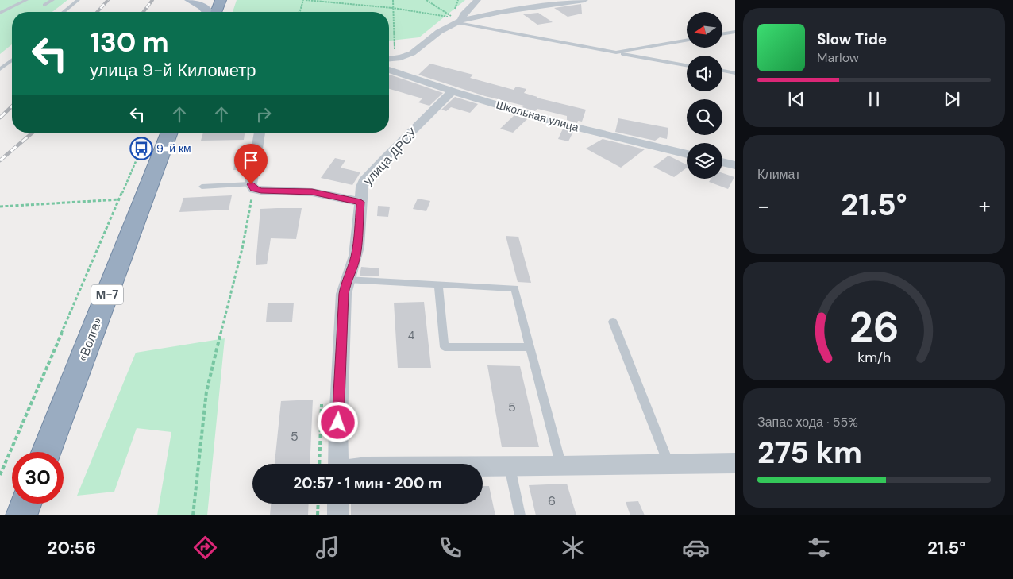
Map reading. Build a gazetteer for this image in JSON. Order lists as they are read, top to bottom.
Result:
{
  "streets": {
    "highway": ["М-7", "«Волга»"],
    "street": ["Школьная улица", "улица ДРСУ"]
  },
  "crossings": [
    ["Школьная улица", "улица ДРСУ"]
  ],
  "places": {
    "bus stop": ["9-й км"]
  },
  "house_numbers": [
    "4",
    "5",
    "5",
    "6"
  ],
  "north": "left",
  "page": {
    "turn": ["130 m", "улица 9-й Километр"],
    "song": ["Slow Tide", "Marlow"],
    "tile": [
      "Климат",
      ["Запас хода · 55%", "275 km"]
    ],
    "heat": ["−", "21.5°", "+"],
    "limit": "30",
    "trip": "20:57 · 1 мин · 200 m",
    "tabs": ["20:56", "21.5°"],
    "gauge": ["26", "km/h"]
  }
}
